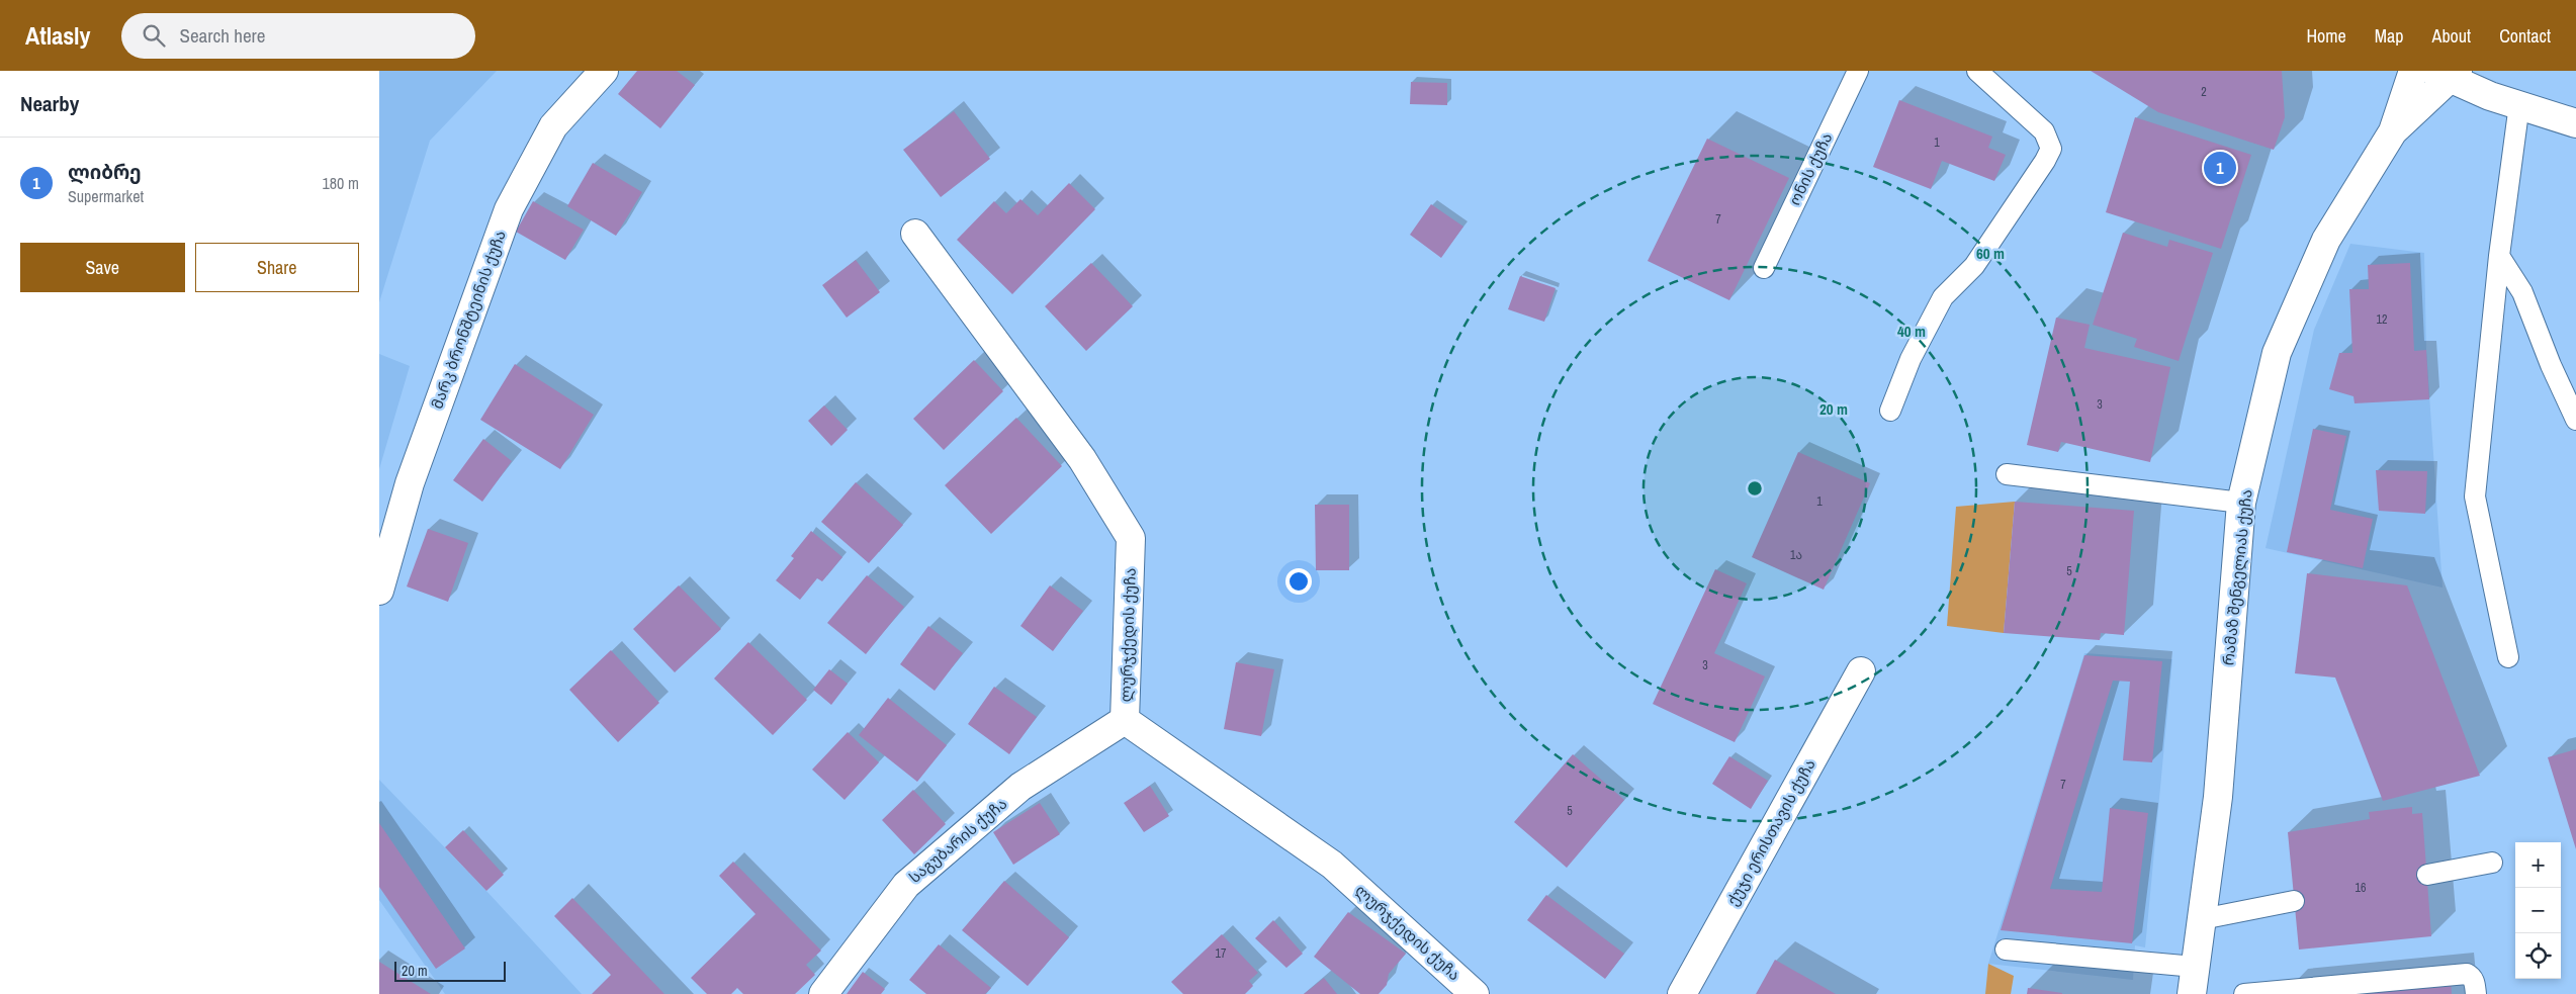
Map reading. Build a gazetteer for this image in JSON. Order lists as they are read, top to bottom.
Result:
{
  "streets": {
    "street": [
      "მარკ ბრონშტეინის ქუჩა",
      "რამაზ შენგელიას ქუჩა",
      "ლურჯქედის ქუჩა",
      "ქუჯი ერისთავის ქუჩა",
      "საგუბარის ქუჩა"
    ],
    "lane": ["ონის ქუჩა"]
  },
  "crossings": [
    ["ლურჯქედის ქუჩა", "საგუბარის ქუჩა"]
  ],
  "house_numbers": [
    "2",
    "1",
    "7",
    "12",
    "3",
    "1",
    "1ა",
    "5",
    "3",
    "7",
    "5",
    "16",
    "17"
  ],
  "scale_bar": "20 m",
  "page": {
    "header": "Atlasly",
    "search": "Search here",
    "nav": [
      "Home",
      "Map",
      "About",
      "Contact"
    ],
    "heading": "Nearby",
    "list": [
      {
        "mark": "1",
        "name": "ლიბრე",
        "note": "Supermarket",
        "value": "180 m"
      }
    ],
    "pins": "1",
    "buttons": ["Save", "Share"],
    "map_buttons": ["+", "−"],
    "scale": "20 m"
  },
  "rings": ["60 m", "40 m", "20 m"]
}
